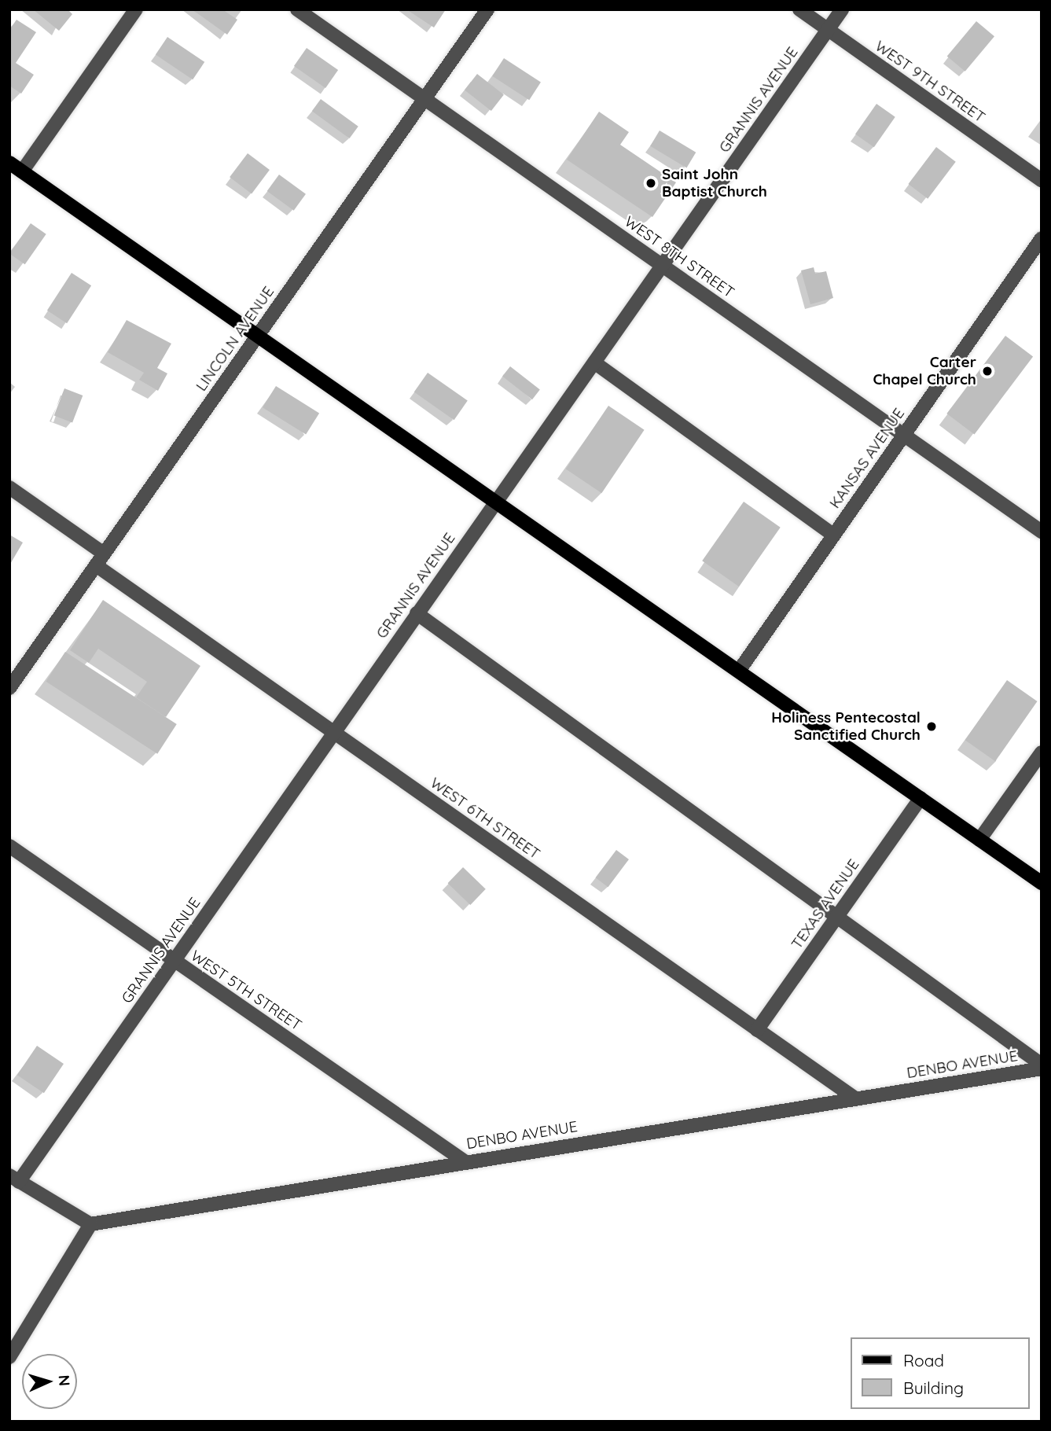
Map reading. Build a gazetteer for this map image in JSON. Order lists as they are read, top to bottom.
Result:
{
  "streets": {
    "street": [
      "WEST 9TH STREET",
      "GRANNIS AVENUE",
      "WEST 8TH STREET",
      "LINCOLN AVENUE",
      "KANSAS AVENUE",
      "WEST 6TH STREET",
      "TEXAS AVENUE",
      "WEST 5TH STREET",
      "DENBO AVENUE"
    ]
  },
  "crossings": [
    ["WEST 9TH STREET", "GRANNIS AVENUE"],
    ["GRANNIS AVENUE", "WEST 8TH STREET"],
    ["GRANNIS AVENUE", "WEST 6TH STREET"],
    ["GRANNIS AVENUE", "WEST 5TH STREET"],
    ["WEST 8TH STREET", "LINCOLN AVENUE"],
    ["WEST 8TH STREET", "KANSAS AVENUE"],
    ["LINCOLN AVENUE", "WEST 6TH STREET"],
    ["WEST 6TH STREET", "TEXAS AVENUE"],
    ["WEST 6TH STREET", "DENBO AVENUE"],
    ["WEST 5TH STREET", "DENBO AVENUE"]
  ],
  "places": ["Saint John Baptist Church", "Carter Chapel Church", "Holiness Pentecostal Sanctified Church"],
  "legend": ["Road", "Building"],
  "north": "right"
}
